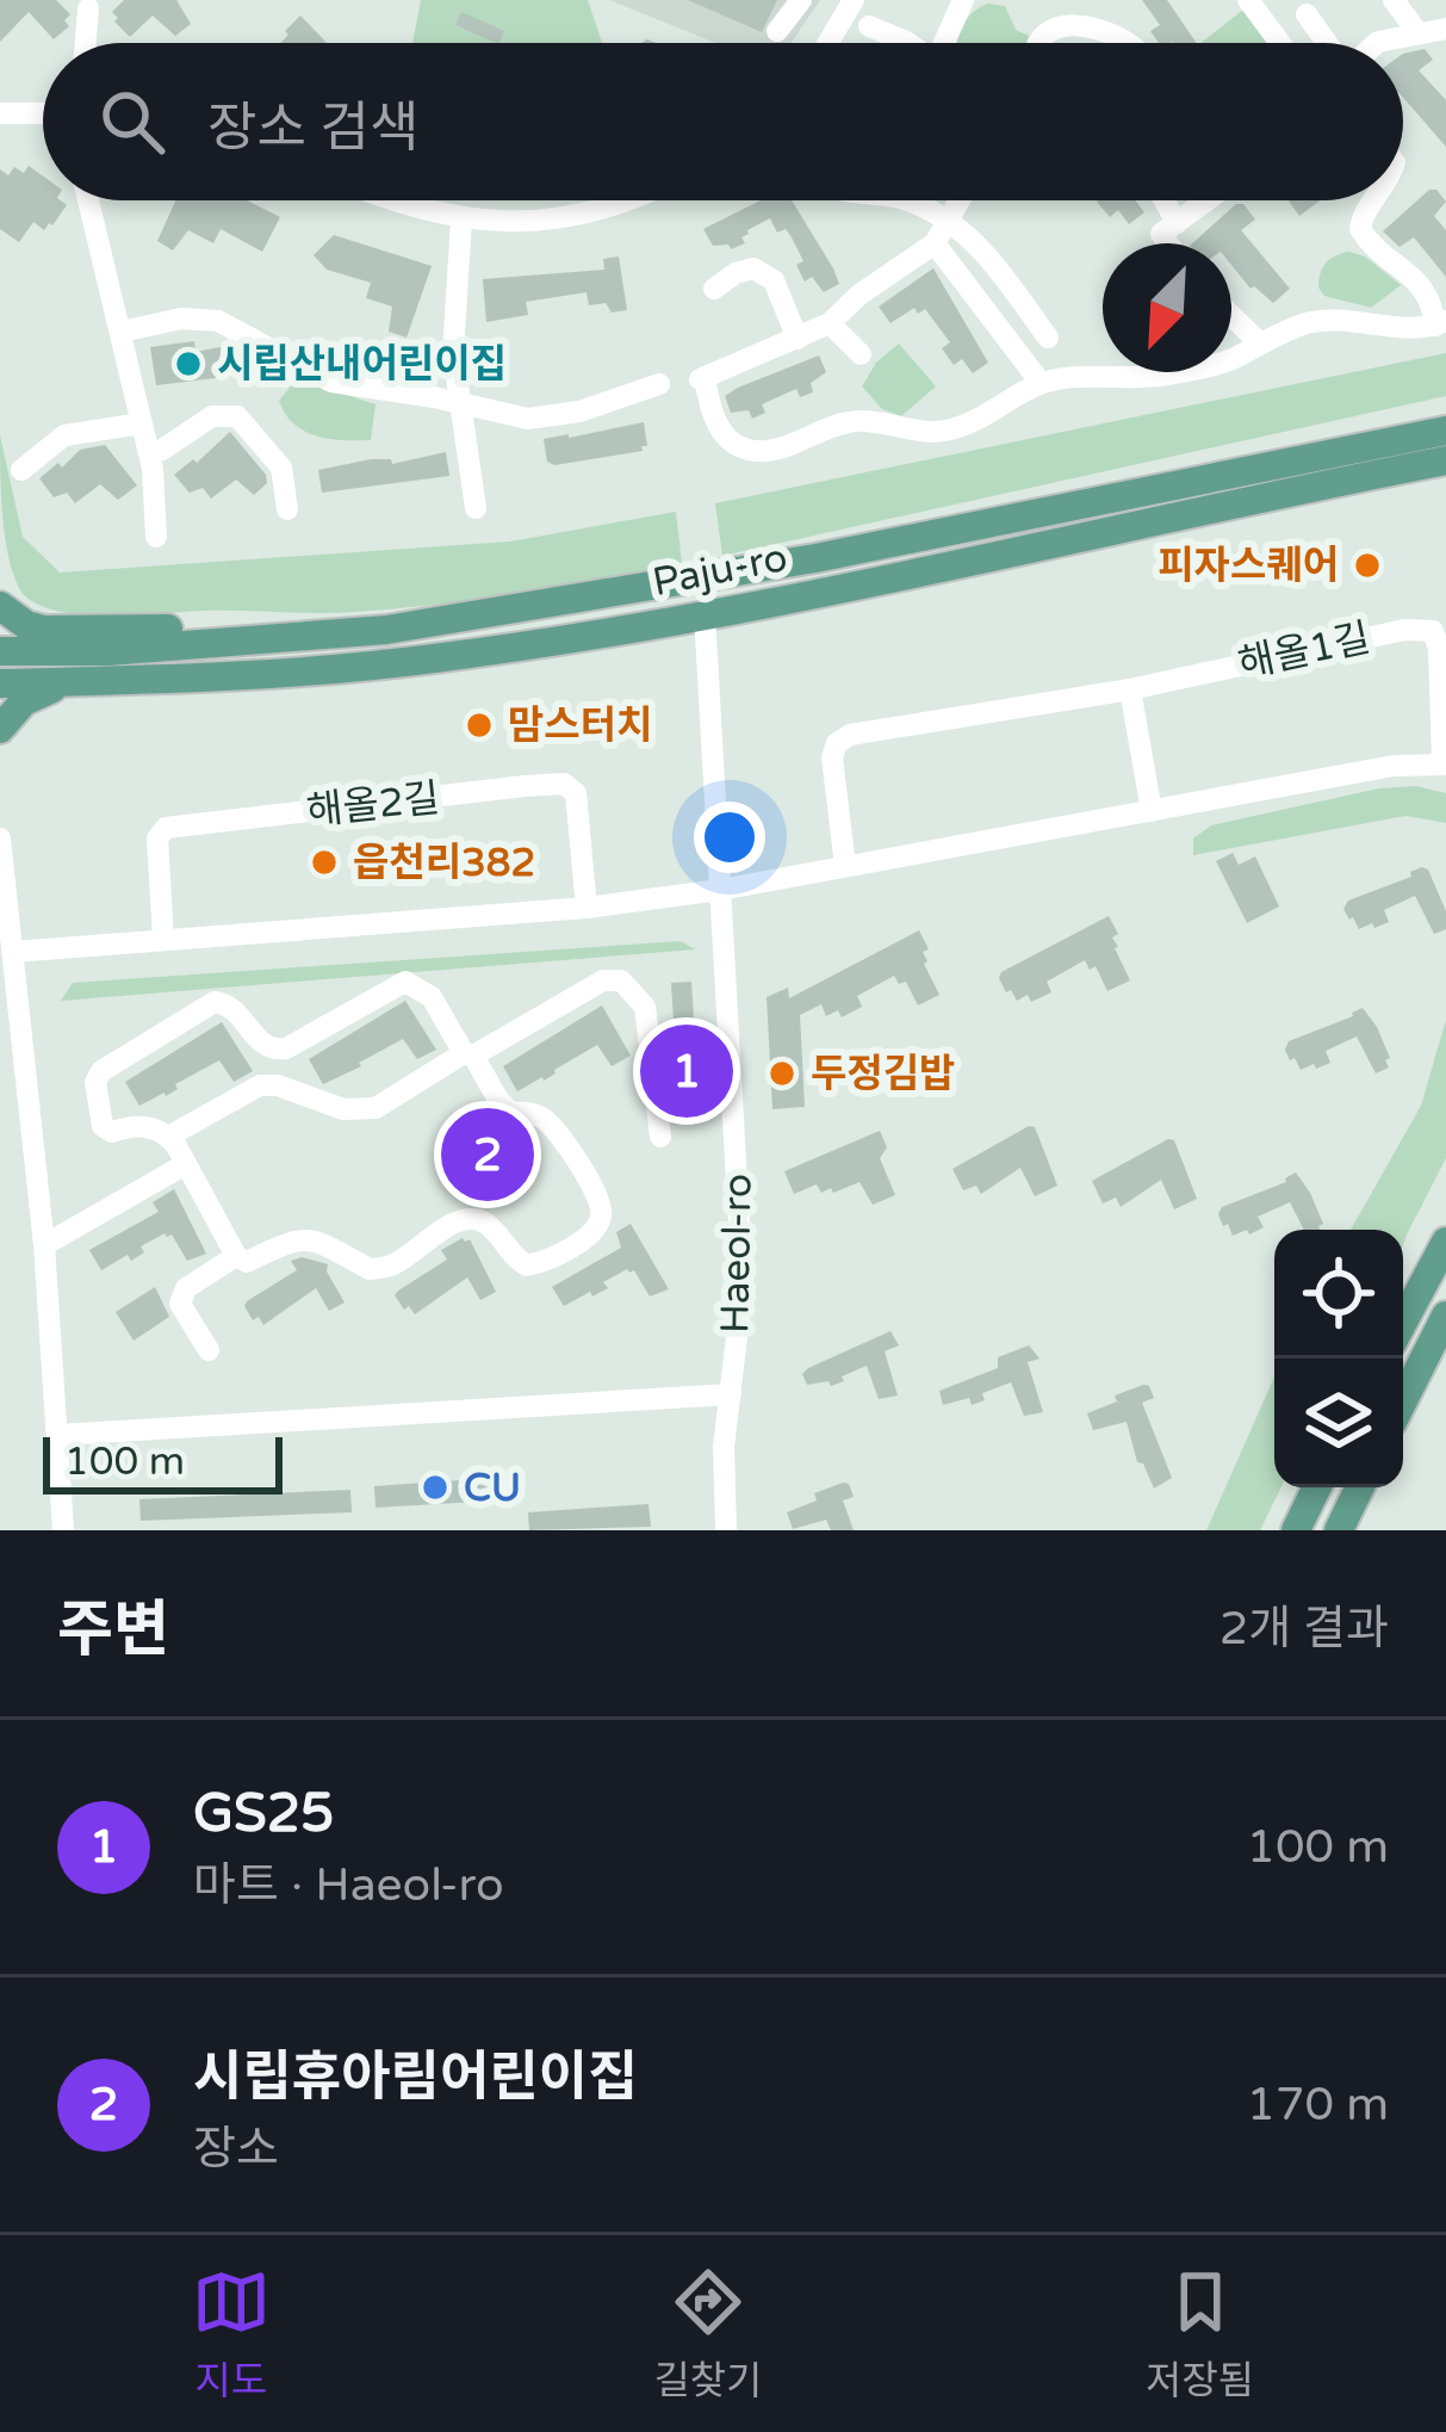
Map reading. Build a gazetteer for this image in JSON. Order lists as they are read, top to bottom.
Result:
{
  "streets": {
    "main road": ["Paju-ro"],
    "street": ["해올1길", "해올2길", "Haeol-ro"]
  },
  "crossings": [
    ["Paju-ro", "Haeol-ro"],
    ["해올1길", "Haeol-ro"]
  ],
  "places": [
    "시립산내어린이집",
    "피자스퀘어",
    "맘스터치",
    "읍천리382",
    "두정김밥",
    "CU"
  ],
  "scale_bar": "100 m",
  "north": "bottom left",
  "page": {
    "search": "장소 검색",
    "pins": ["1", "2"],
    "scale": "100 m",
    "heading": ["주변", "2개 결과"],
    "list": [
      {
        "mark": "1",
        "name": "GS25",
        "note": "마트 · Haeol-ro",
        "value": "100 m"
      },
      {
        "mark": "2",
        "name": "시립휴아림어린이집",
        "note": "장소",
        "value": "170 m"
      }
    ],
    "nav": ["지도", "길찾기", "저장됨"]
  }
}
